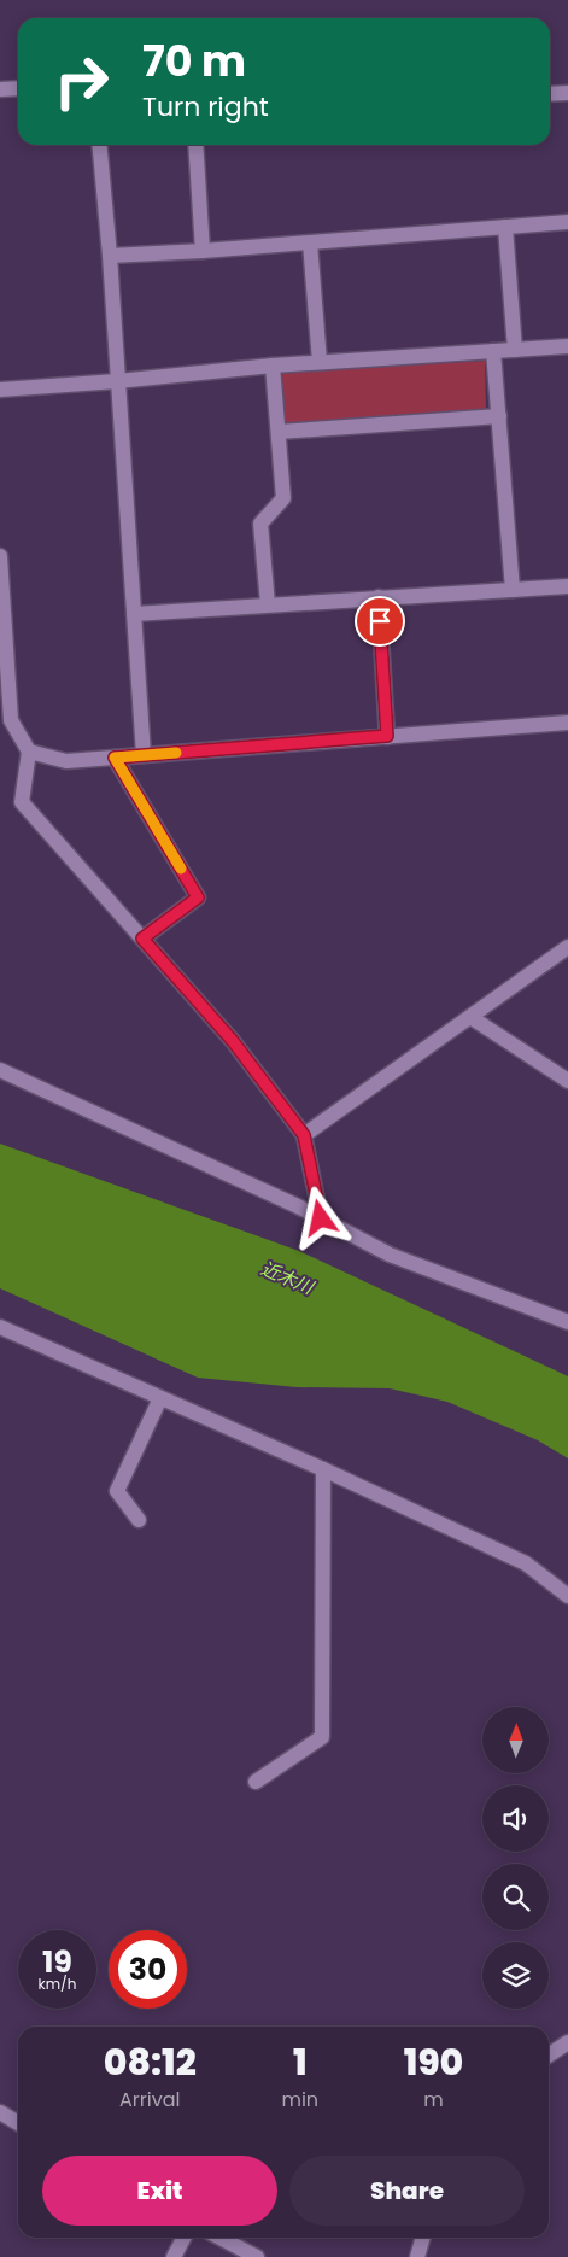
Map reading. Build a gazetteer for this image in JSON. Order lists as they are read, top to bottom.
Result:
{
  "water": ["近木川"],
  "north": "top",
  "page": {
    "turn": ["70 m", "Turn right"],
    "speed": "19 km/h",
    "limit": "30",
    "eta": [
      "08:12",
      "Arrival",
      "1",
      "min",
      "190",
      "m"
    ],
    "buttons": ["Exit", "Share"]
  }
}
